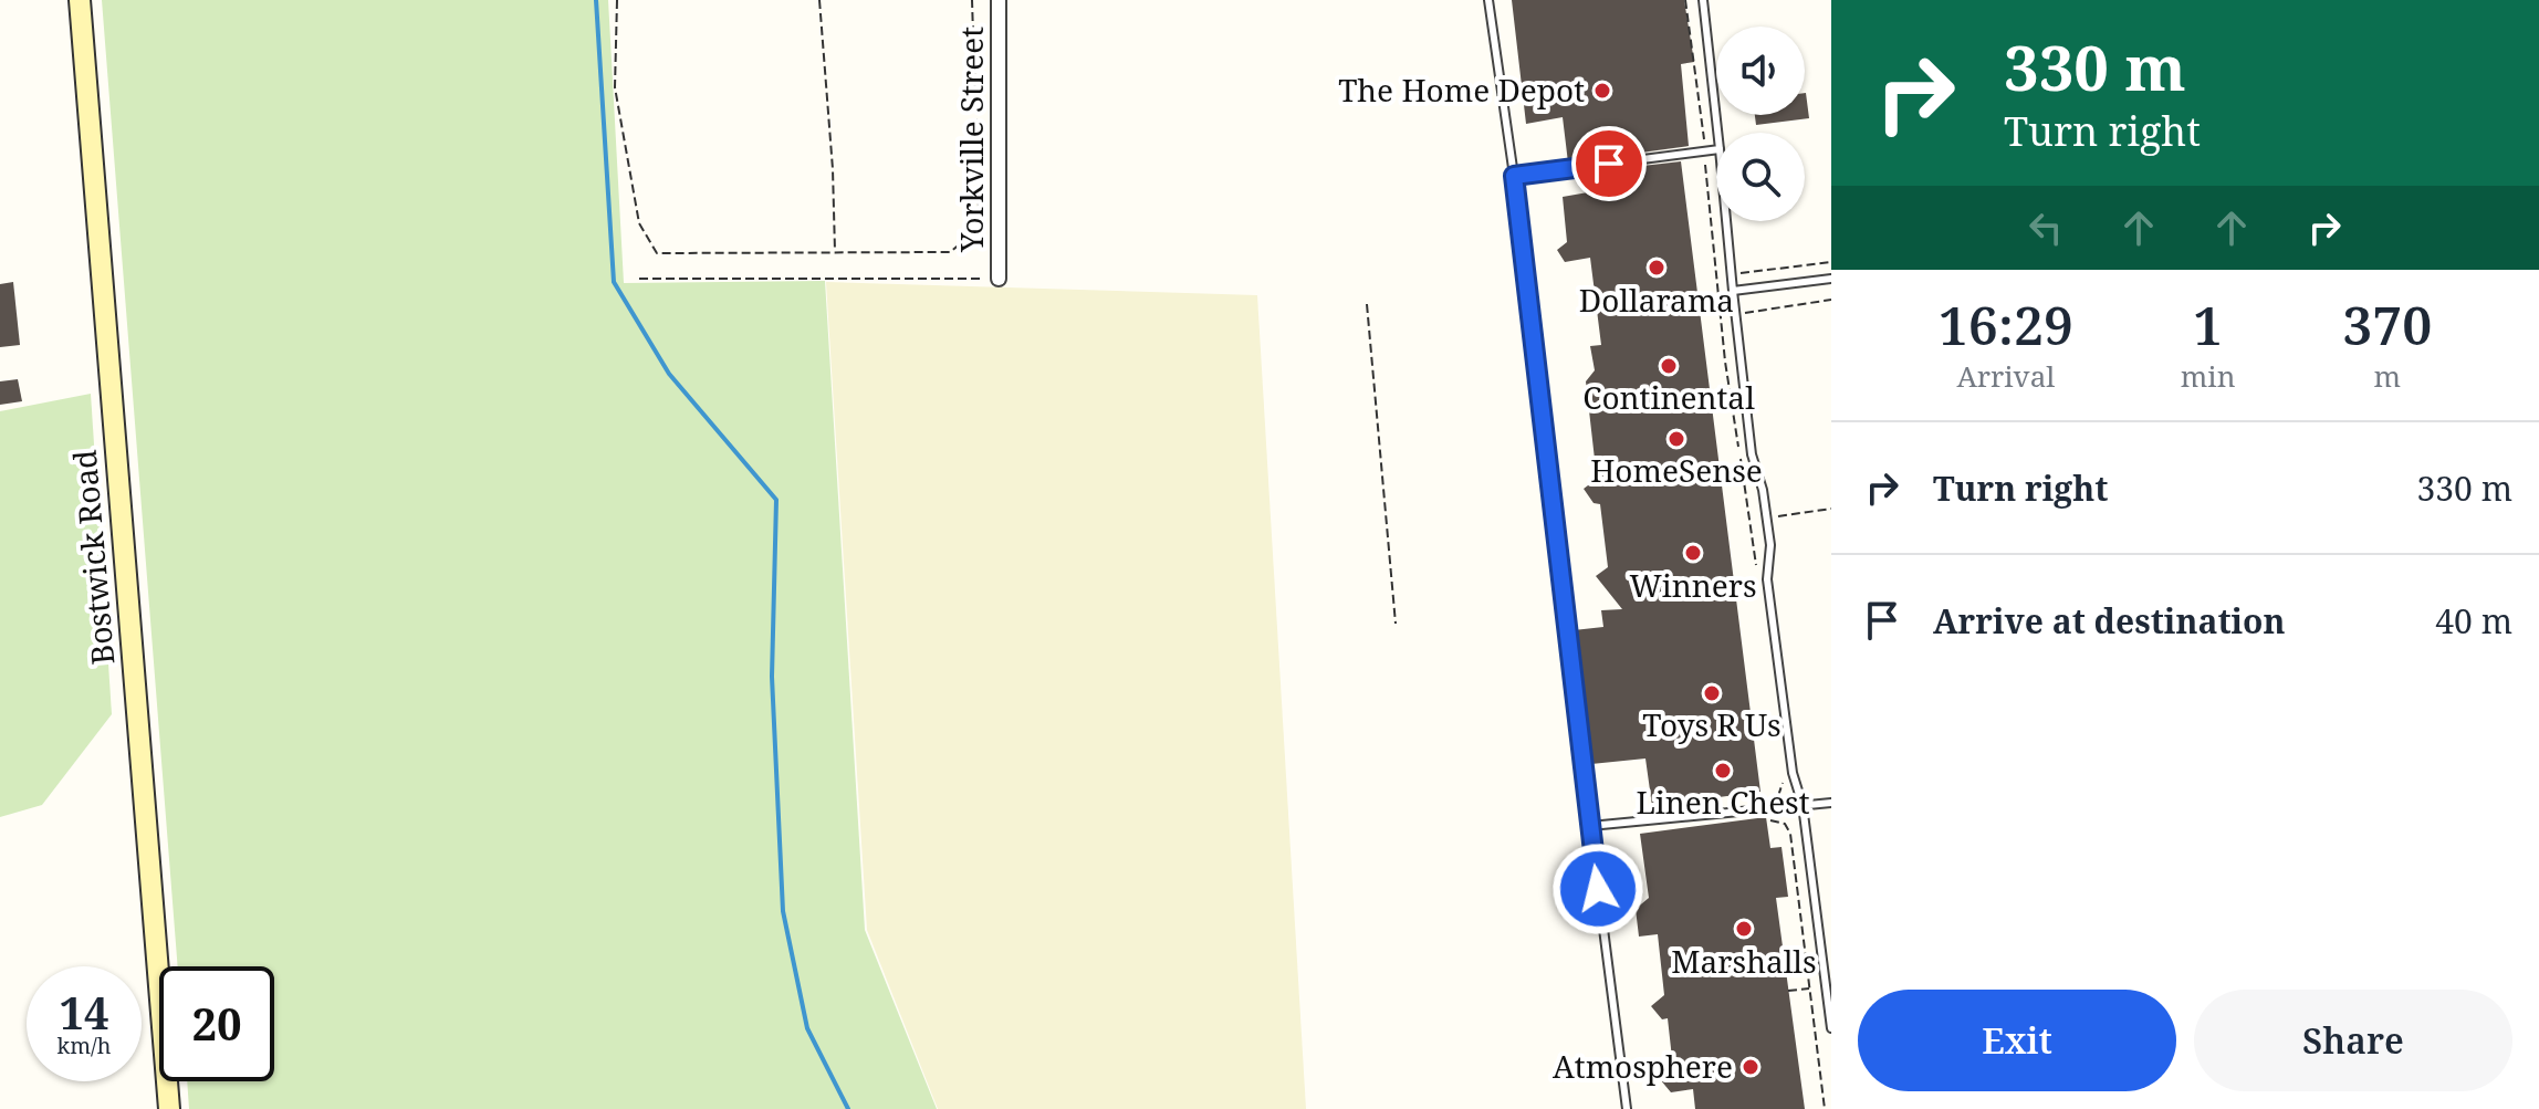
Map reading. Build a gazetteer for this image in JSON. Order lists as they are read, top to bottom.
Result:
{
  "streets": {
    "main road": ["Bostwick Road"],
    "street": ["Yorkville Street"]
  },
  "places": [
    "The Home Depot",
    "Dollarama",
    "Continental",
    "HomeSense",
    "Winners",
    "Toys R Us",
    "Linen Chest",
    "Marshalls",
    "Atmosphere"
  ],
  "page": {
    "turn": ["330 m", "Turn right"],
    "eta": [
      "16:29",
      "Arrival",
      "1",
      "min",
      "370",
      "m"
    ],
    "list": [
      {
        "name": "Turn right",
        "value": "330 m"
      },
      {
        "name": "Arrive at destination",
        "value": "40 m"
      }
    ],
    "speed": "14 km/h",
    "limit": "20",
    "buttons": ["Exit", "Share"]
  }
}
